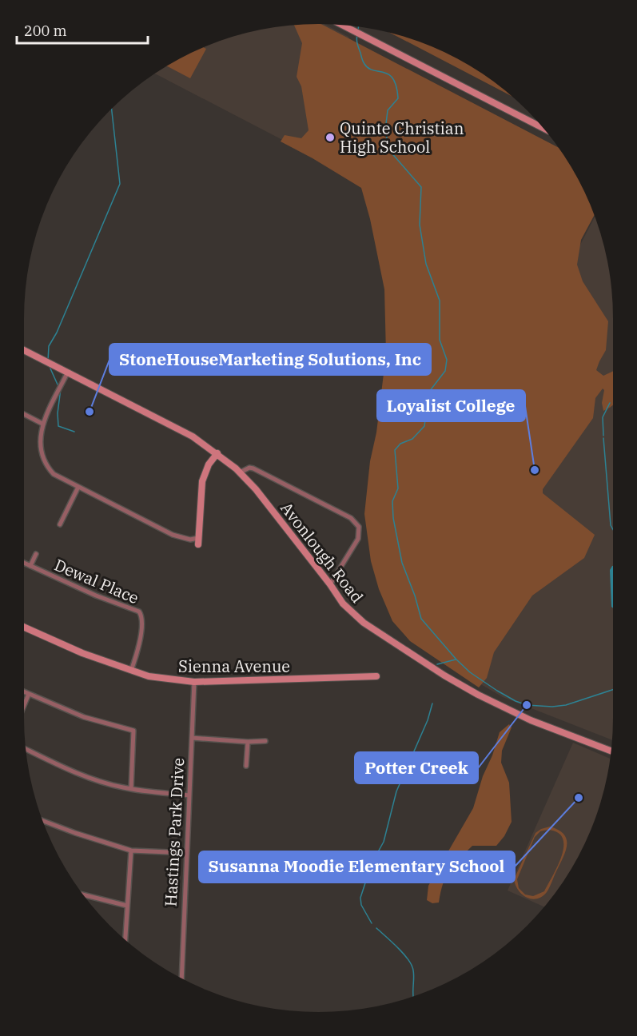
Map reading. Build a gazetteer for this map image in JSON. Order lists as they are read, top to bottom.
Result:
{
  "streets": {
    "street": [
      "Avonlough Road",
      "Dewal Place",
      "Sienna Avenue",
      "Hastings Park Drive"
    ]
  },
  "crossings": [
    ["Dewal Place", "Sienna Avenue"],
    ["Sienna Avenue", "Hastings Park Drive"]
  ],
  "places": [
    "Quinte Christian High School",
    "StoneHouseMarketing Solutions, Inc",
    "Loyalist College",
    "Potter Creek",
    "Susanna Moodie Elementary School"
  ],
  "scale_bar": "200 m"
}
